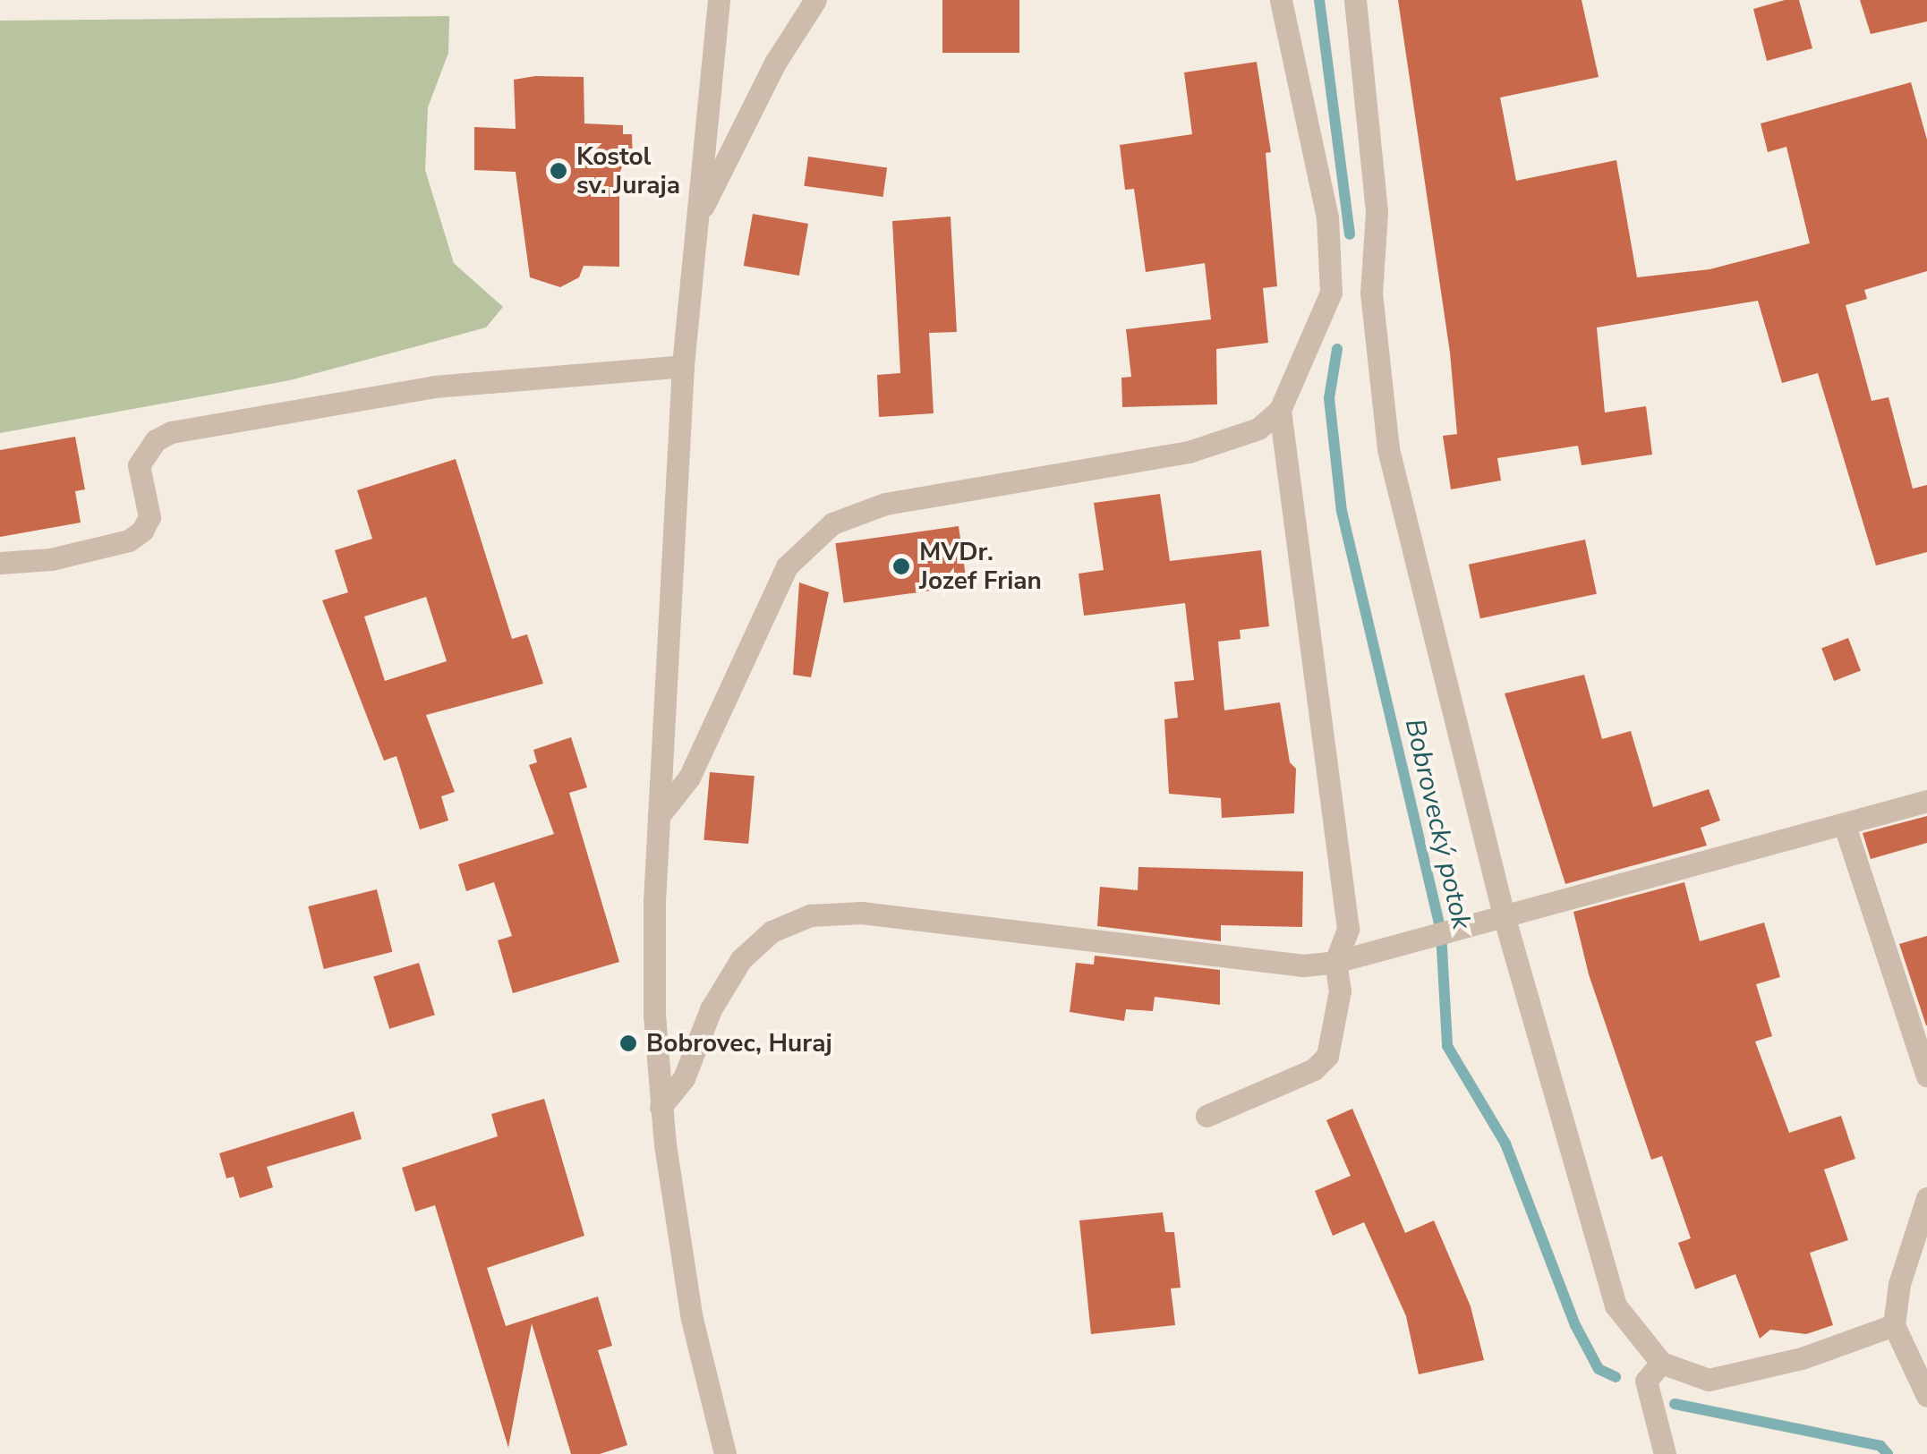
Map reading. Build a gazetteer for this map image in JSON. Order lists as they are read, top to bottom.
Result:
{
  "water": ["Bobrovecký potok"],
  "places": ["Kostol sv. Juraja", "MVDr. Jozef Frian", "Bobrovec, Huraj"]
}
